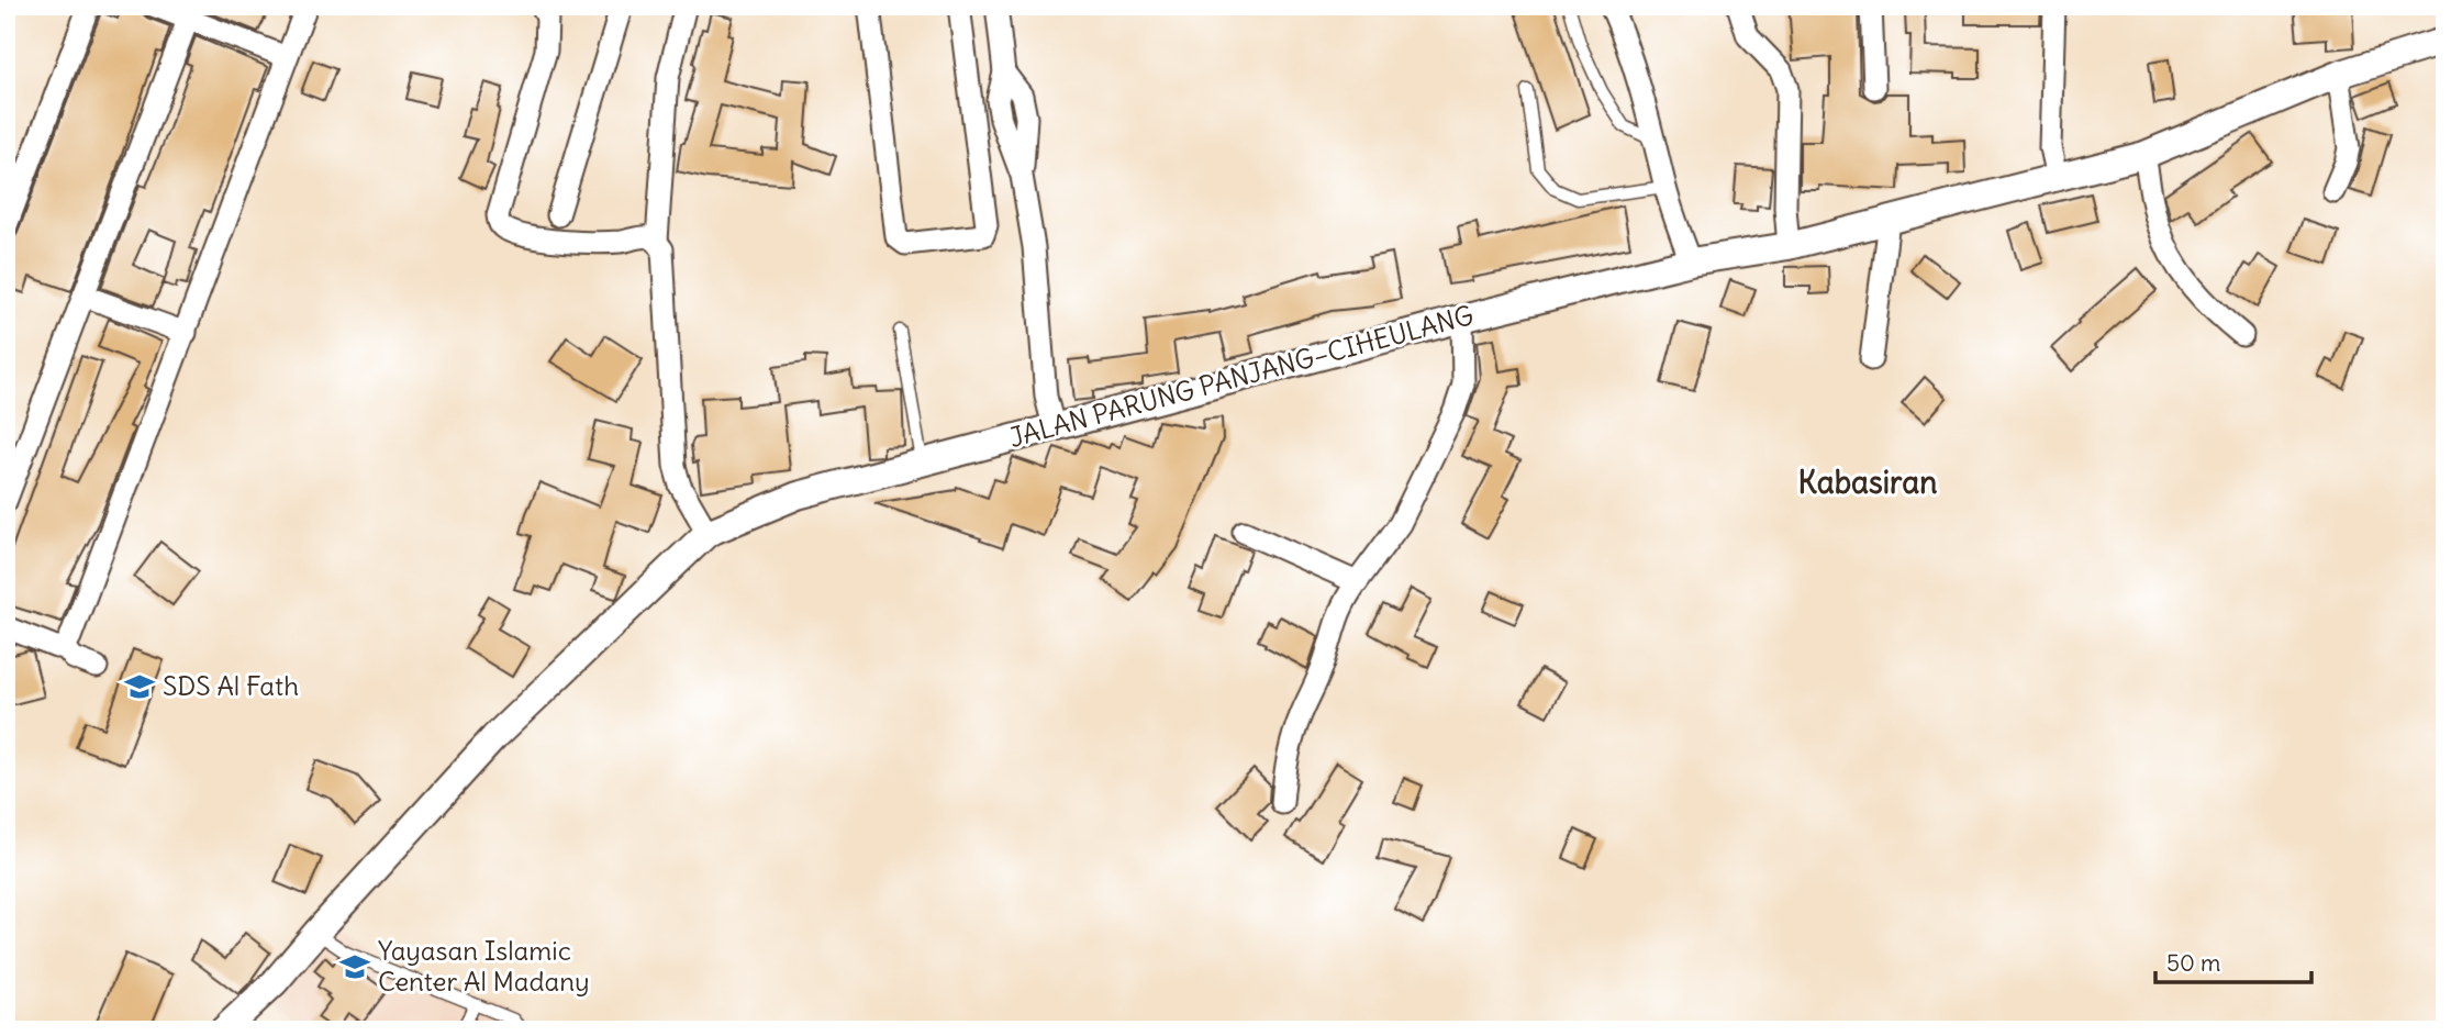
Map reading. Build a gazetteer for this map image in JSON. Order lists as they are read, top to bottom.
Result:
{
  "streets": {
    "street": ["JALAN PARUNG PANJANG–CIHEULANG"]
  },
  "districts": ["Kabasiran"],
  "places": {
    "school or university": ["SDS Al Fath", "Yayasan Islamic Center Al Madany"]
  },
  "scale_bar": "50 m"
}
